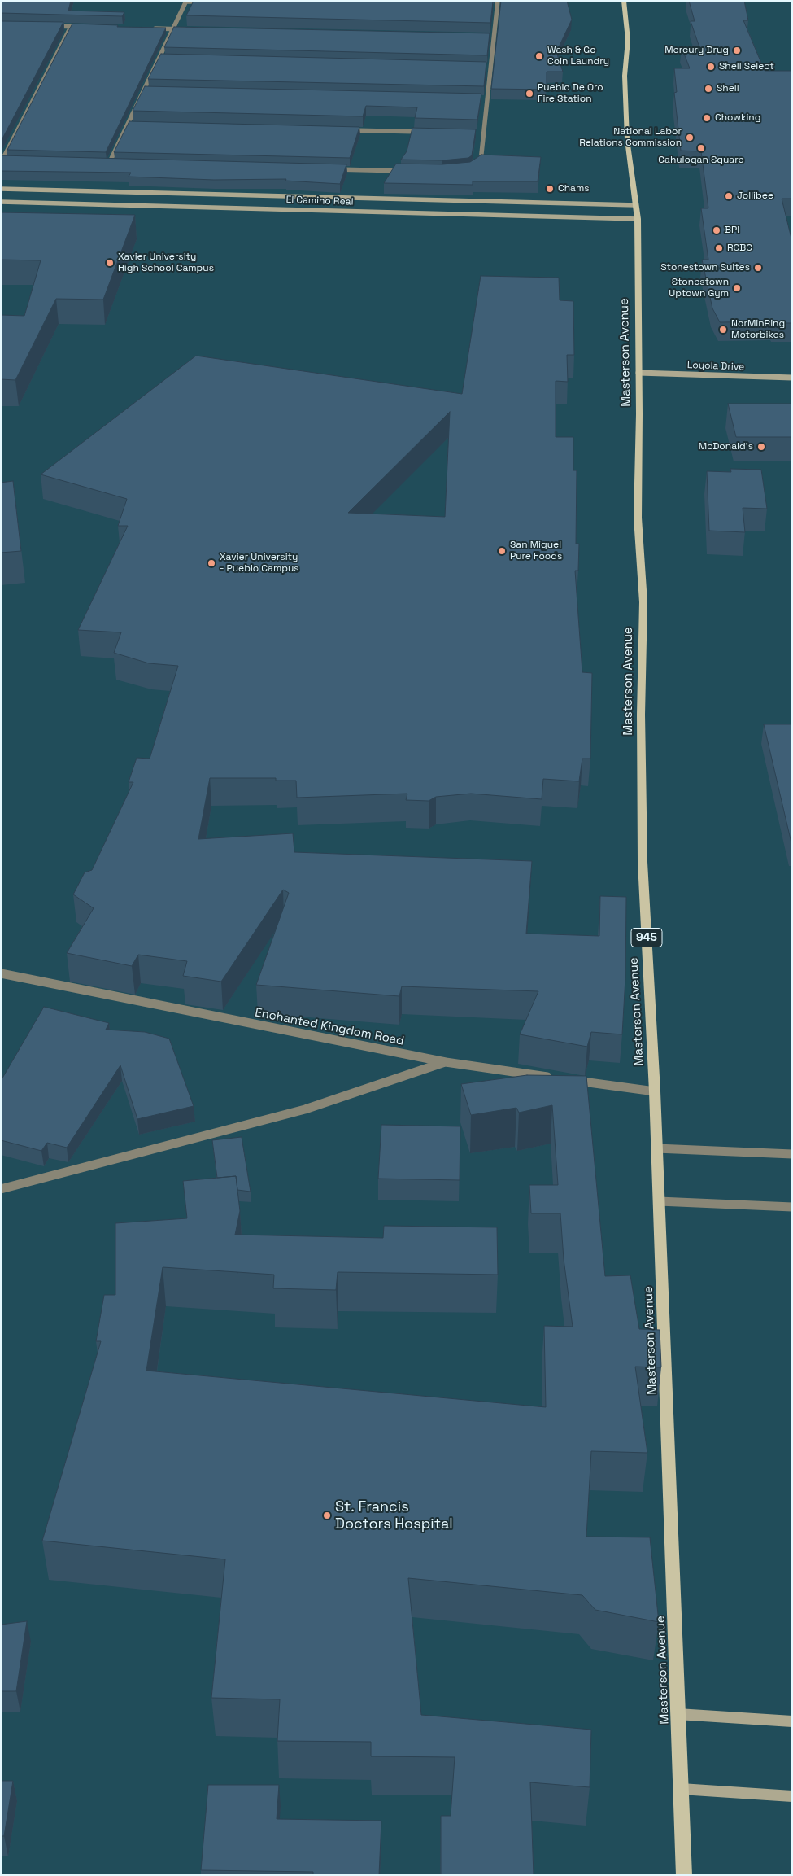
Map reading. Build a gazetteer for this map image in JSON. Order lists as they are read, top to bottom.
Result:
{
  "streets": {
    "main road": ["Masterson Avenue", "945"],
    "street": ["El Camino Real", "Loyola Drive", "Enchanted Kingdom Road"]
  },
  "crossings": [
    ["El Camino Real", "Masterson Avenue"],
    ["Masterson Avenue", "Loyola Drive"],
    ["Masterson Avenue", "Enchanted Kingdom Road"]
  ],
  "places": [
    "Mercury Drug",
    "Wash & Go Coin Laundry",
    "Shell Select",
    "Shell",
    "Pueblo De Oro Fire Station",
    "Chowking",
    "National Labor Relations Commission",
    "Cahulogan Square",
    "Chams",
    "Jollibee",
    "BPI",
    "RCBC",
    "Xavier University High School Campus",
    "Stonestown Suites",
    "Stonestown Uptown Gym",
    "NorMinRing Motorbikes",
    "McDonald's",
    "San Miguel Pure Foods",
    "Xavier University - Pueblo Campus",
    "St. Francis Doctors Hospital"
  ]
}
